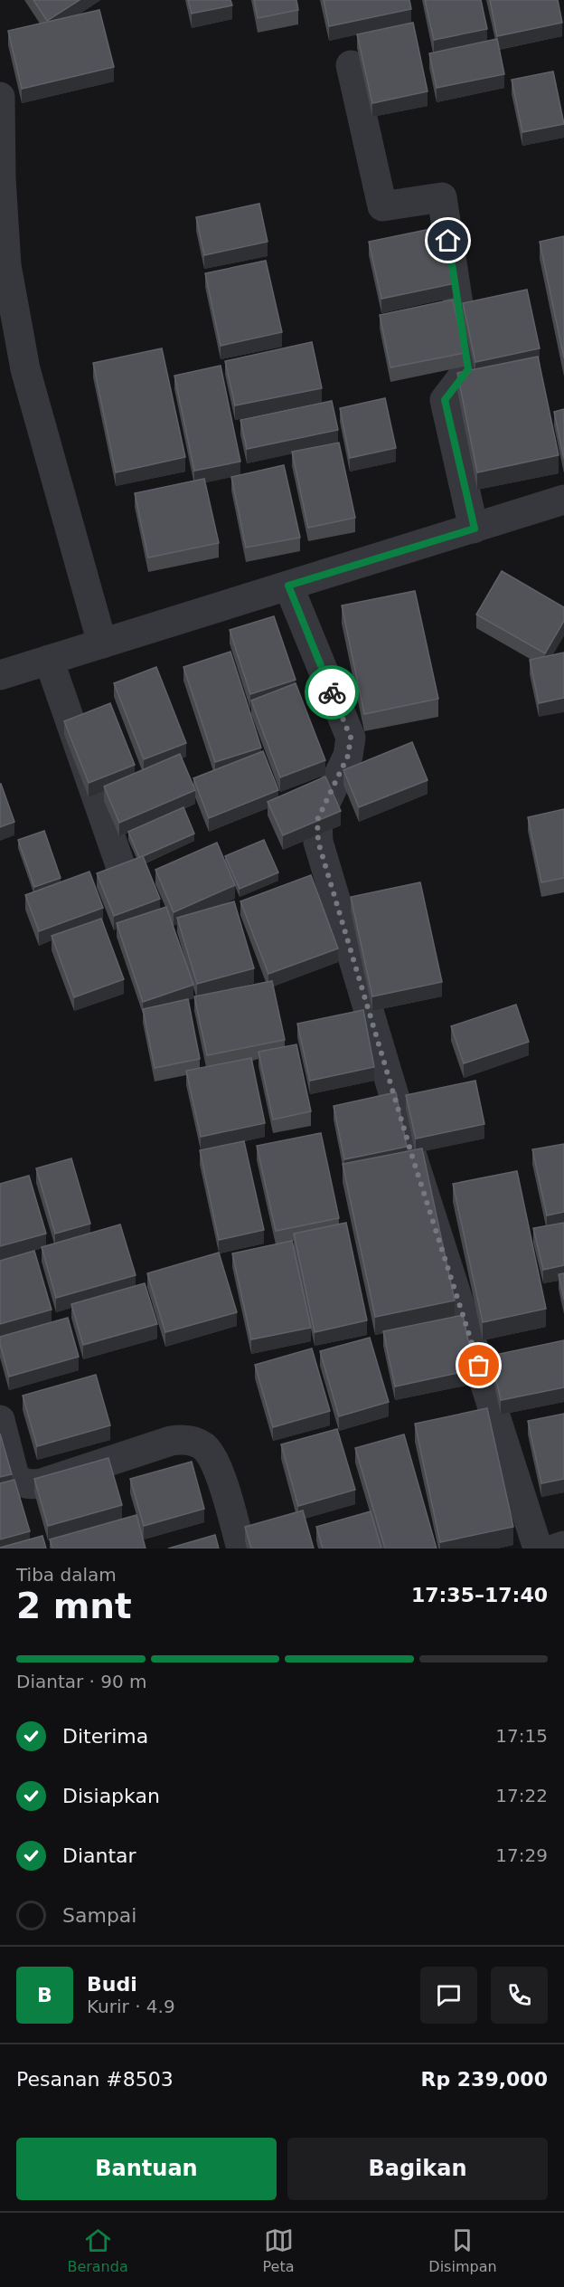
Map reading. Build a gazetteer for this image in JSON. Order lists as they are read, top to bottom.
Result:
{
  "page": {
    "heading": ["2 mnt", "Tiba dalam", "17:35–17:40"],
    "panel": [
      "Budi",
      "Kurir · 4.9",
      "Pesanan #8503",
      "Rp 239,000"
    ],
    "bar": "Diantar · 90 m",
    "list": [
      ["Diterima", "17:15"],
      ["Disiapkan", "17:22"],
      ["Diantar", "17:29"],
      "Sampai"
    ],
    "round": "B",
    "buttons": ["Bantuan", "Bagikan"],
    "tabs": ["Beranda", "Peta", "Disimpan"]
  }
}
